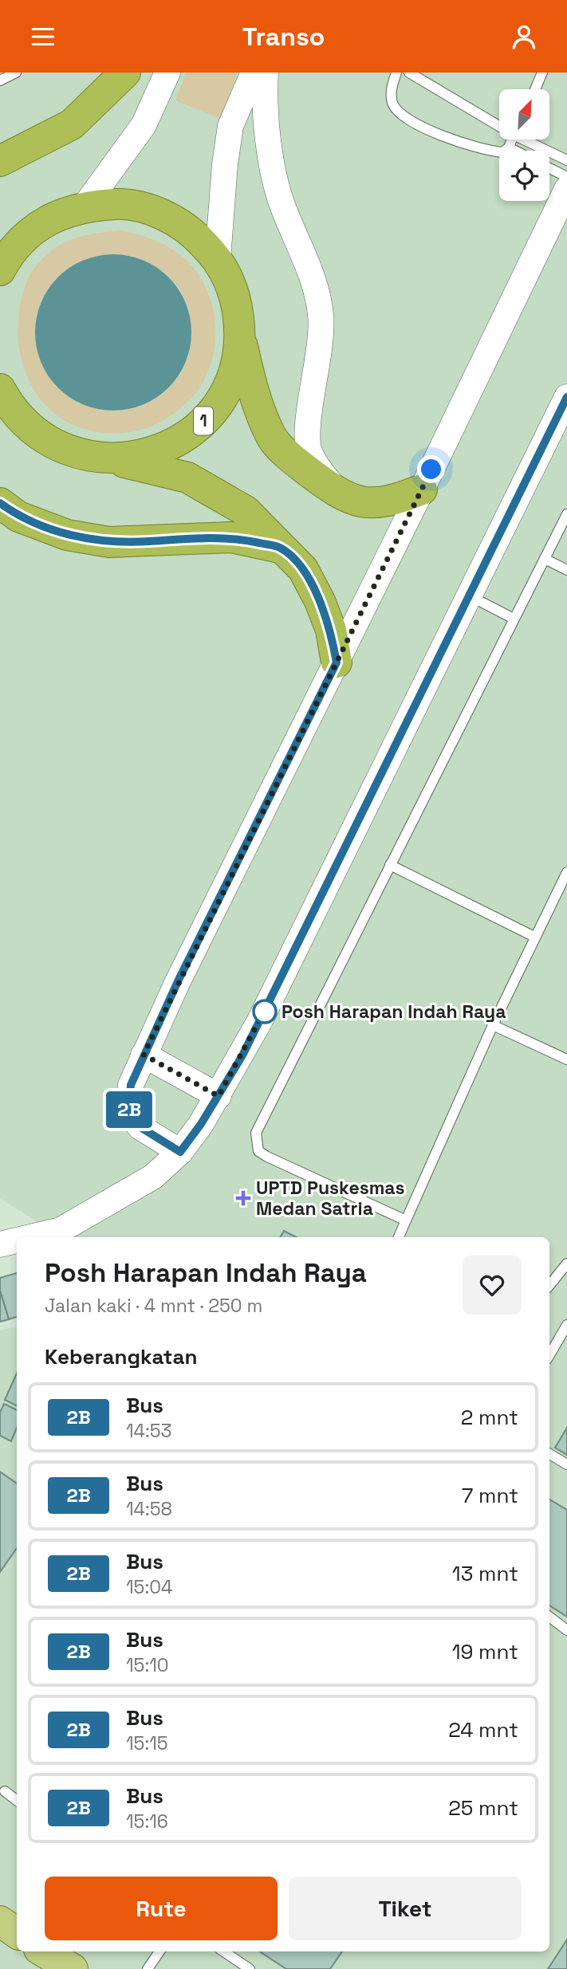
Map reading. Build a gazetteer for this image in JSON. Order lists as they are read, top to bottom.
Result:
{
  "streets": {
    "highway": ["1"]
  },
  "places": {
    "other": ["Posh Harapan Indah Raya"],
    "health": ["UPTD Puskesmas Medan Satria"]
  },
  "lines": ["bus line 2B"],
  "north": "top right",
  "page": {
    "header": "Transo",
    "on_map": "2B",
    "heading": [
      ["Posh Harapan Indah Raya", "Jalan kaki · 4 mnt · 250 m"],
      "Keberangkatan"
    ],
    "list": [
      {
        "mark": "2B",
        "name": "Bus",
        "note": "14:53",
        "value": "2 mnt"
      },
      {
        "mark": "2B",
        "name": "Bus",
        "note": "14:58",
        "value": "7 mnt"
      },
      {
        "mark": "2B",
        "name": "Bus",
        "note": "15:04",
        "value": "13 mnt"
      },
      {
        "mark": "2B",
        "name": "Bus",
        "note": "15:10",
        "value": "19 mnt"
      },
      {
        "mark": "2B",
        "name": "Bus",
        "note": "15:15",
        "value": "24 mnt"
      },
      {
        "mark": "2B",
        "name": "Bus",
        "note": "15:16",
        "value": "25 mnt"
      }
    ],
    "buttons": ["Rute", "Tiket"]
  }
}
